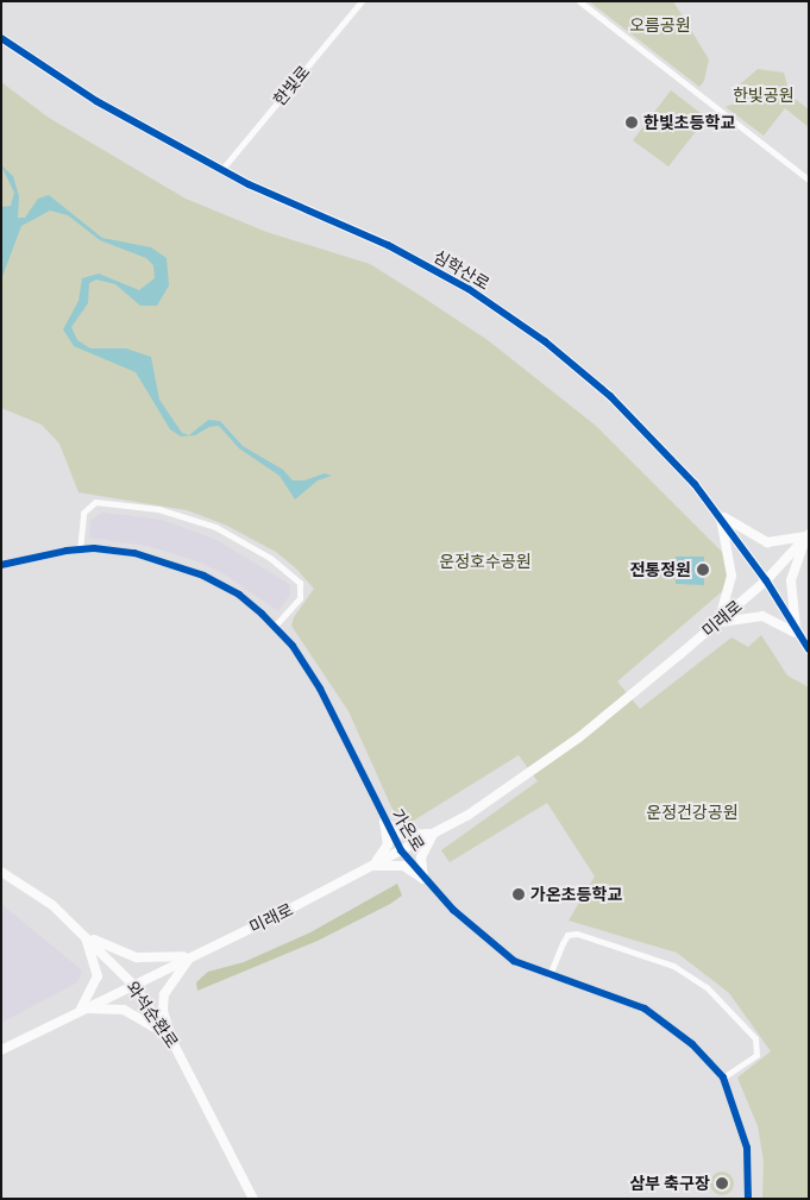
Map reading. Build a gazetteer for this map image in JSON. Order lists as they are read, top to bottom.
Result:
{
  "streets": {
    "street": [
      "한빛로",
      "심학산로",
      "미래로",
      "가온로",
      "와석순환로"
    ]
  },
  "crossings": [
    ["한빛로", "심학산로"],
    ["심학산로", "미래로"],
    ["미래로", "가온로"],
    ["미래로", "와석순환로"]
  ],
  "parks": [
    "오름공원",
    "한빛공원",
    "운정호수공원",
    "운정건강공원"
  ],
  "places": [
    "한빛초등학교",
    "전통정원",
    "가온초등학교",
    "삼부 축구장"
  ]
}
